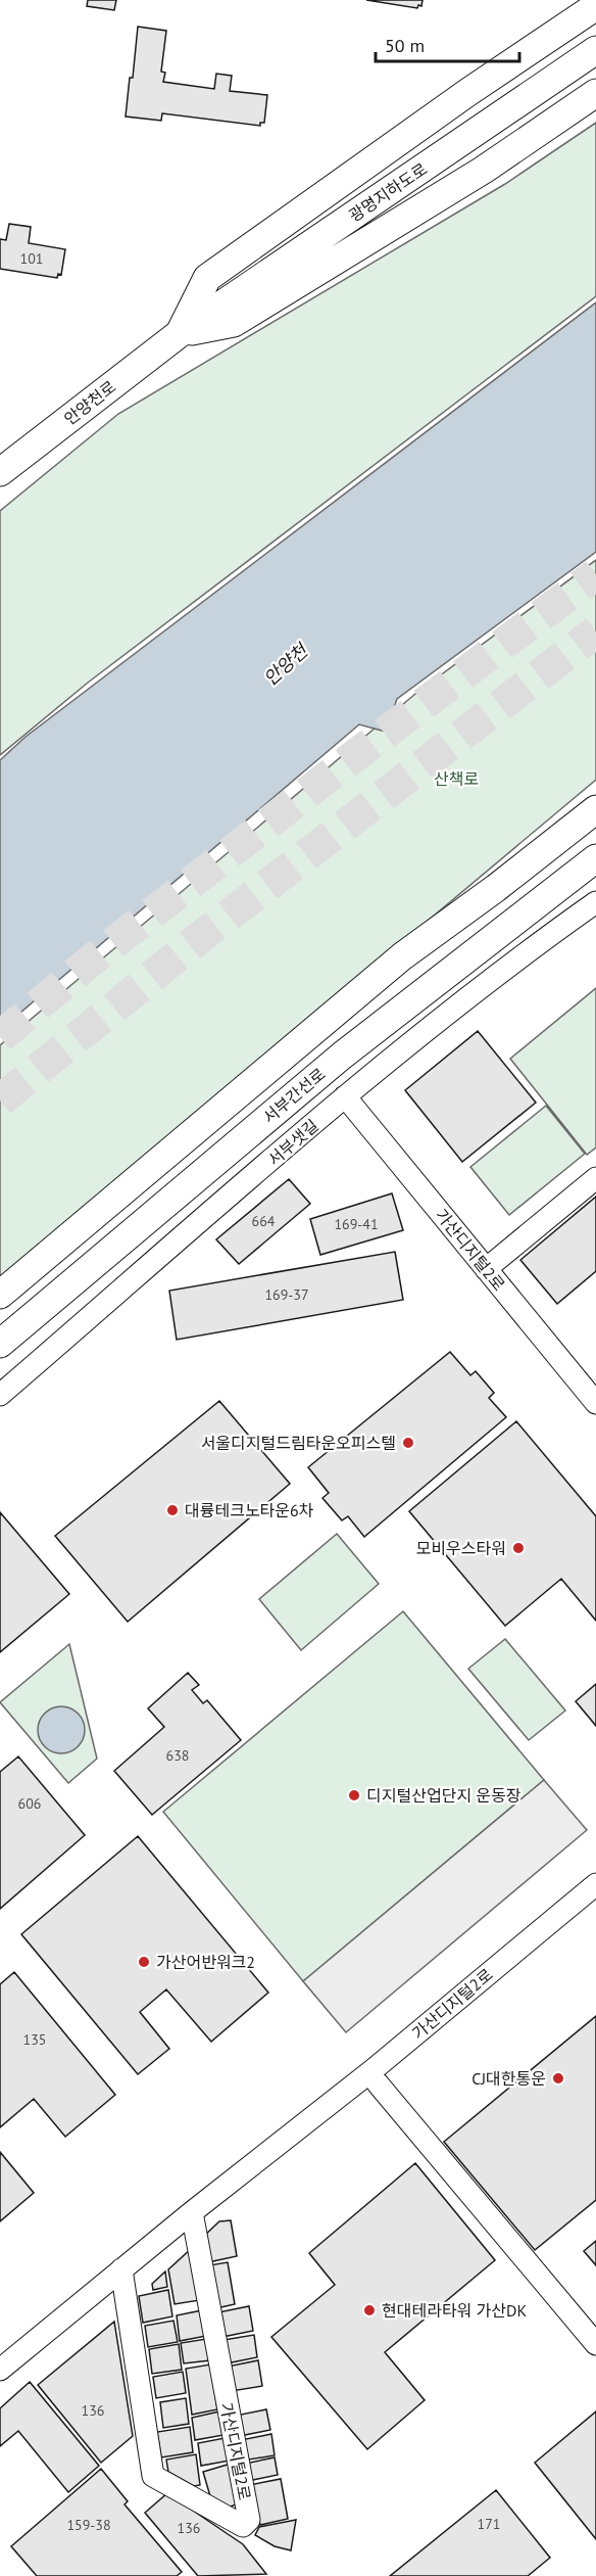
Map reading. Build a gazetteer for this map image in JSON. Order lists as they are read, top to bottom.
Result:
{
  "streets": {
    "main road": ["광명지하도로", "안양천로", "서부간선로"],
    "street": ["서부샛길", "가산디지털2로"]
  },
  "crossings": [
    ["광명지하도로", "안양천로"],
    ["서부샛길", "가산디지털2로"]
  ],
  "water": ["안양천"],
  "parks": ["산책로"],
  "places": [
    "서울디지털드림타운오피스텔",
    "대륭테크노타운6차",
    "모비우스타워",
    "디지털산업단지 운동장",
    "가산어반워크2",
    "CJ대한통운",
    "현대테라타워 가산DK"
  ],
  "house_numbers": [
    "101",
    "664",
    "169-41",
    "169-37",
    "638",
    "606",
    "135",
    "136",
    "171",
    "159-38",
    "136"
  ],
  "scale_bar": "50 m"
}
